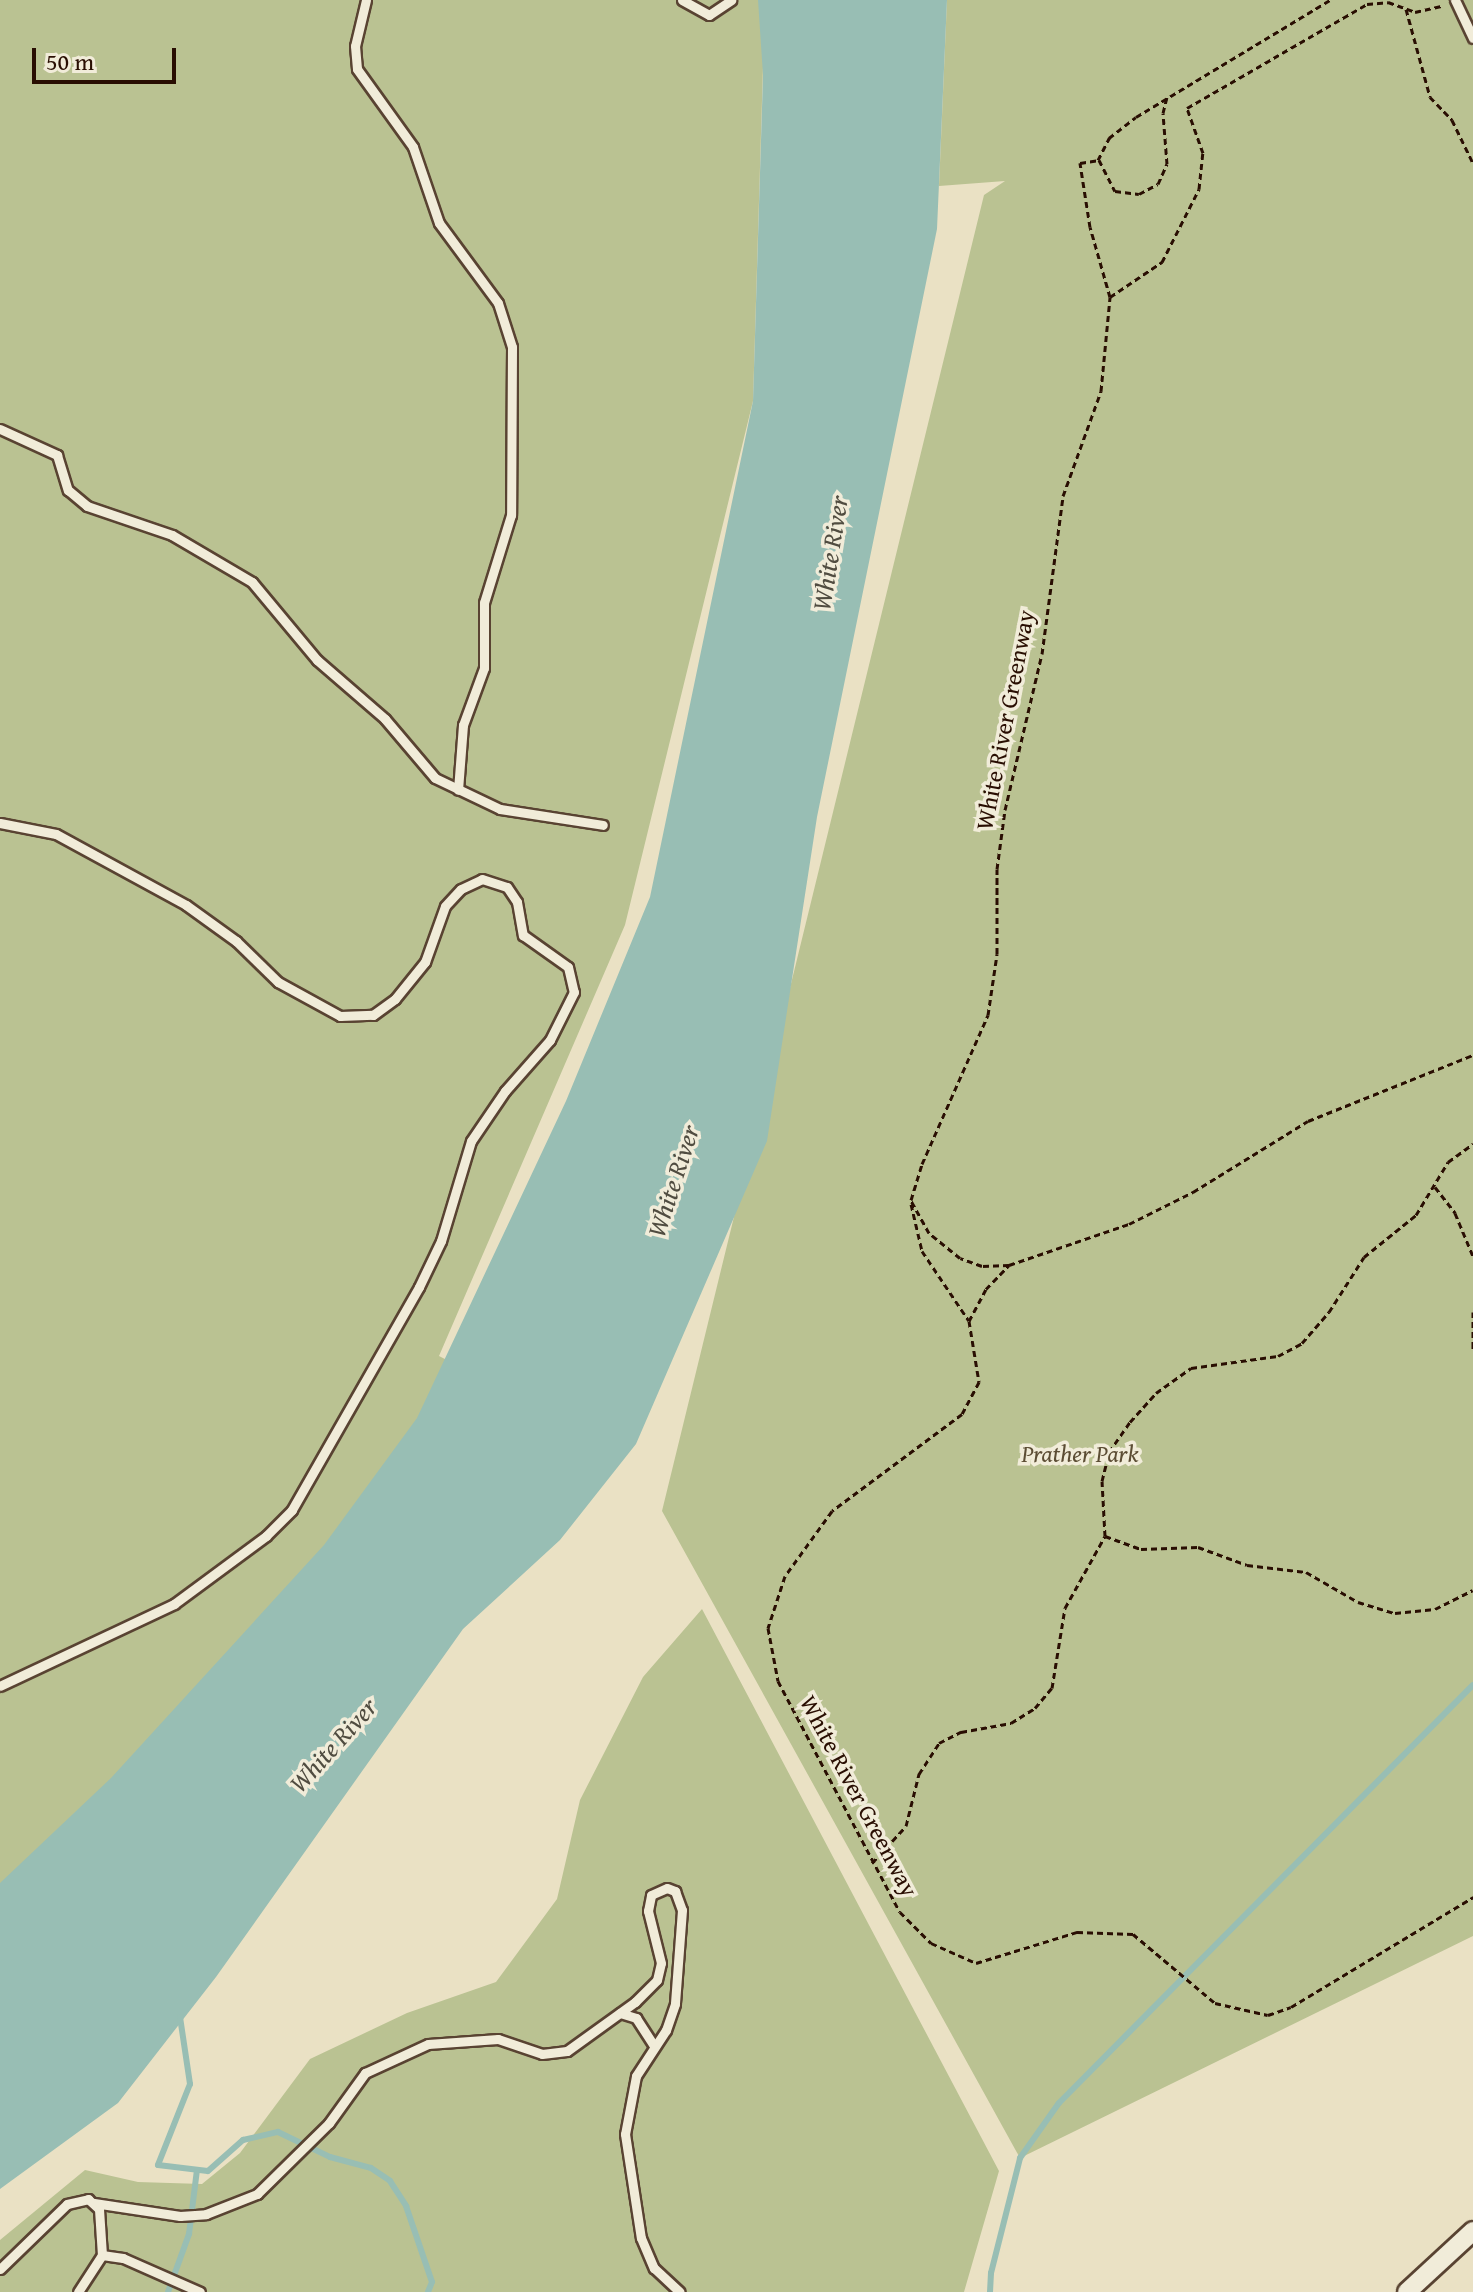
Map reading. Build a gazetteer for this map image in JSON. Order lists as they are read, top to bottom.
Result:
{
  "streets": {
    "path": ["White River Greenway"]
  },
  "water": ["White River"],
  "parks": ["Prather Park"],
  "scale_bar": "50 m"
}
